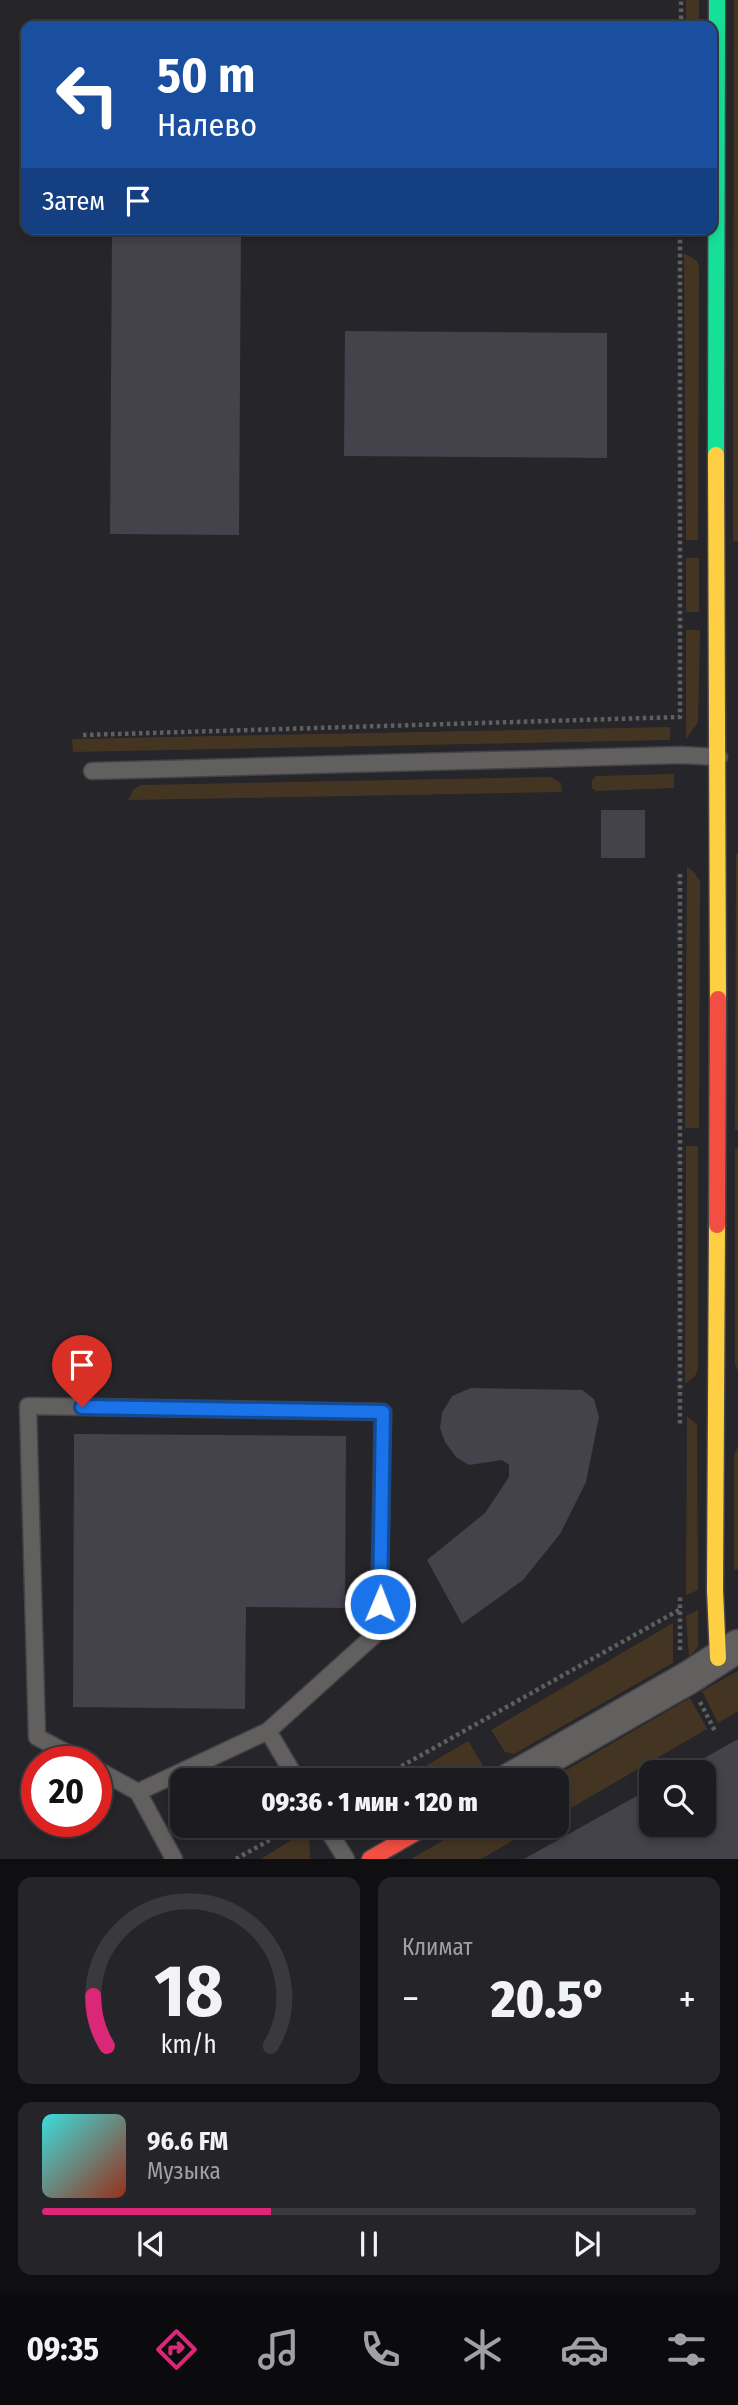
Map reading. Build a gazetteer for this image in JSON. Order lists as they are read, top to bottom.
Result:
{
  "page": {
    "turn": ["50 m", "Налево"],
    "then": "Затем",
    "limit": "20",
    "trip": "09:36 · 1 мин · 120 m",
    "tile": "Климат",
    "heat": ["−", "20.5°", "+"],
    "song": ["96.6 FM", "Музыка"],
    "tabs": "09:35",
    "gauge": ["18", "km/h"]
  }
}
